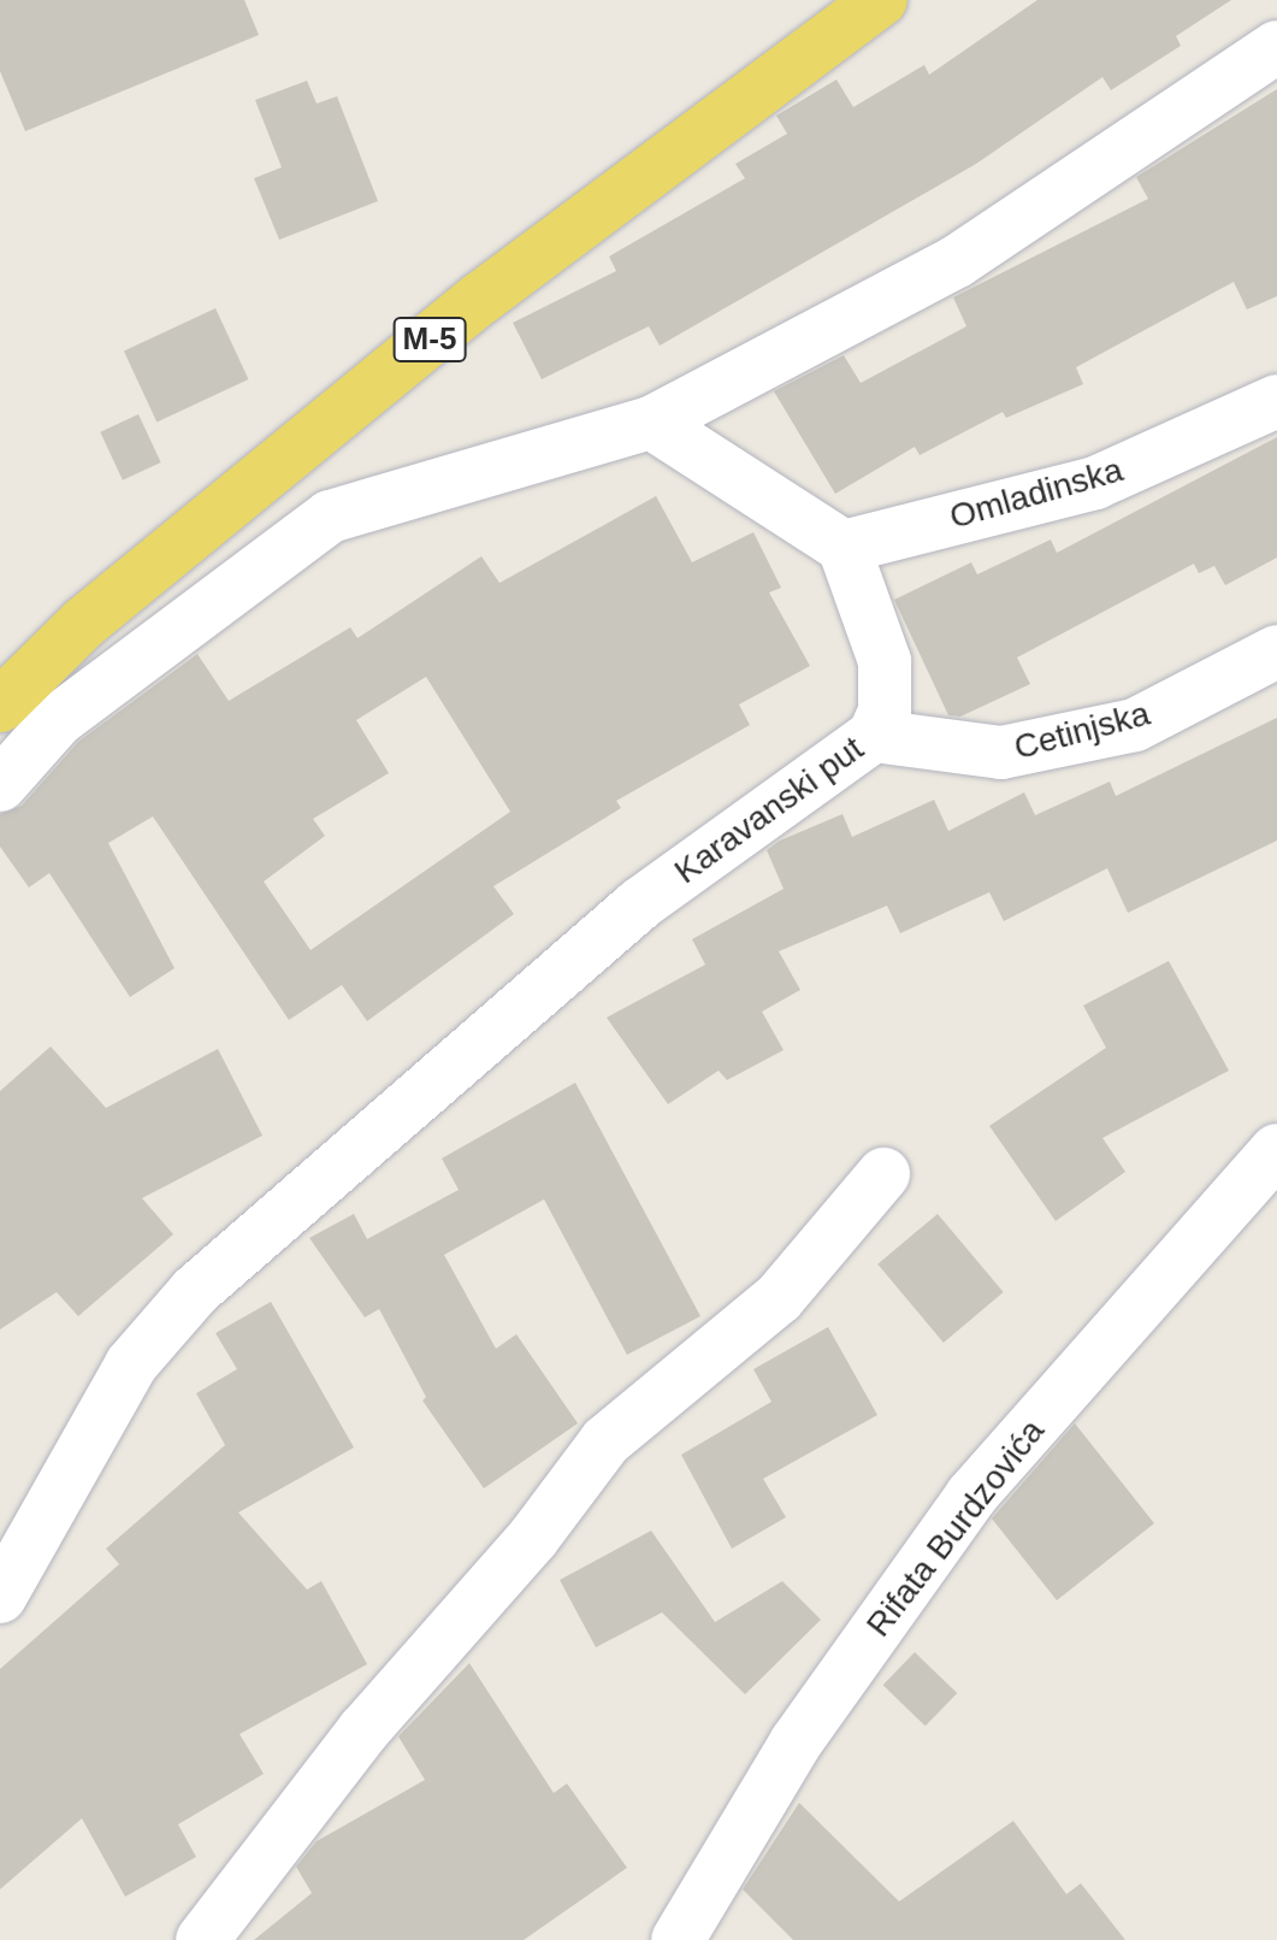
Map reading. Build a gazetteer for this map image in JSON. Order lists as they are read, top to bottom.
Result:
{
  "streets": {
    "main road": ["M-5"],
    "street": [
      "Omladinska",
      "Cetinjska",
      "Karavanski put",
      "Rifata Burdzovića"
    ]
  },
  "crossings": [
    ["Omladinska", "Karavanski put"],
    ["Cetinjska", "Karavanski put"]
  ]
}
